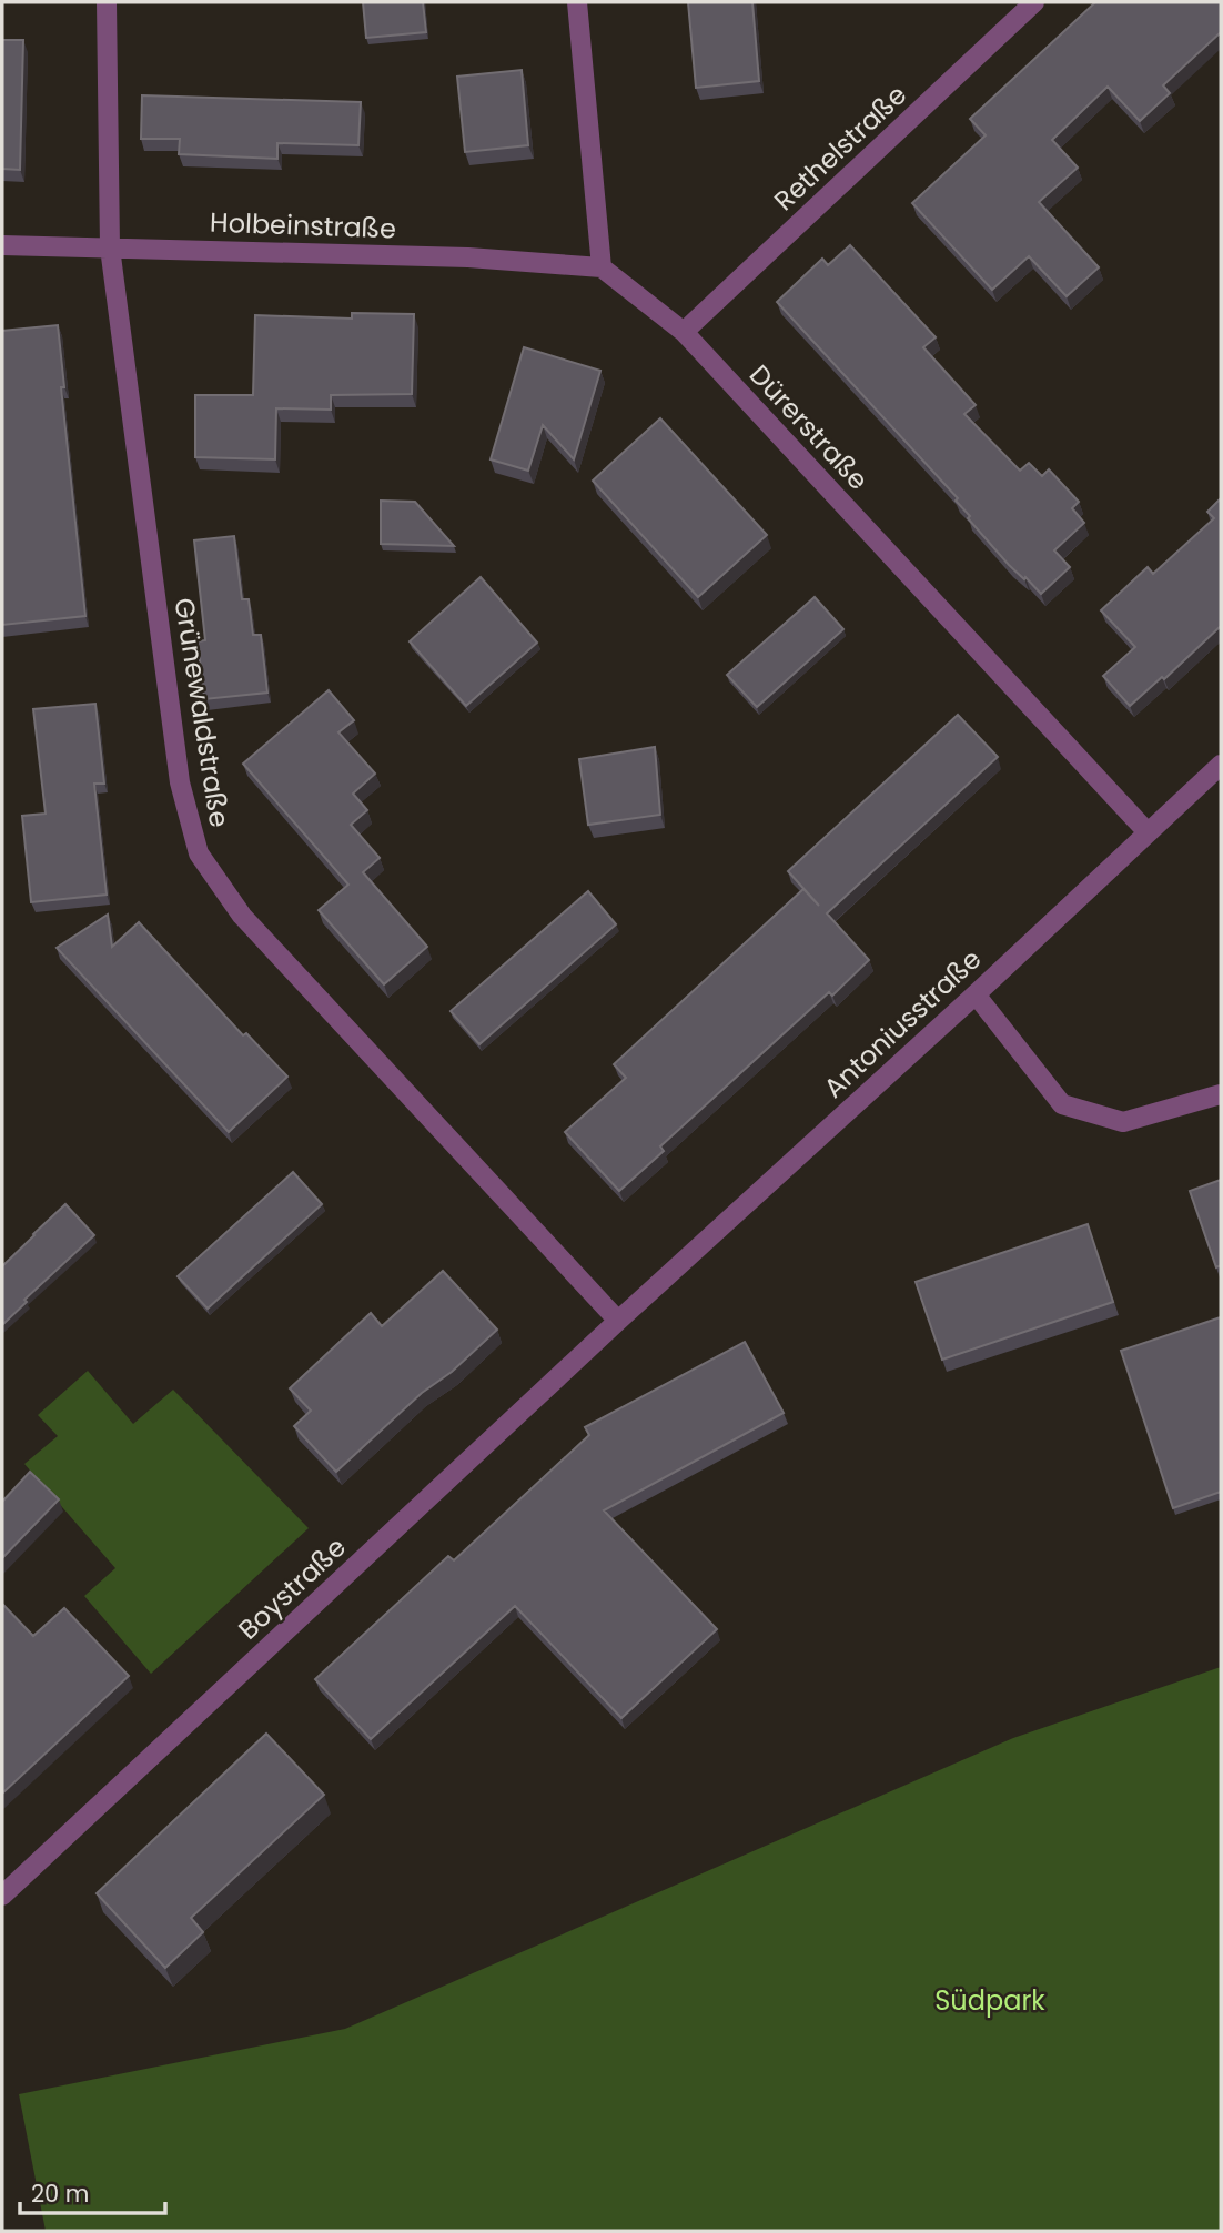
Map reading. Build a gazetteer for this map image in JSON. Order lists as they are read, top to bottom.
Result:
{
  "streets": {
    "street": [
      "Rethelstraße",
      "Holbeinstraße",
      "Dürerstraße",
      "Grünewaldstraße",
      "Antoniusstraße",
      "Boystraße"
    ]
  },
  "crossings": [
    ["Rethelstraße", "Dürerstraße"],
    ["Holbeinstraße", "Dürerstraße"],
    ["Holbeinstraße", "Grünewaldstraße"],
    ["Dürerstraße", "Antoniusstraße"],
    ["Grünewaldstraße", "Antoniusstraße"],
    ["Grünewaldstraße", "Boystraße"],
    ["Antoniusstraße", "Boystraße"]
  ],
  "parks": ["Südpark"],
  "scale_bar": "20 m"
}
